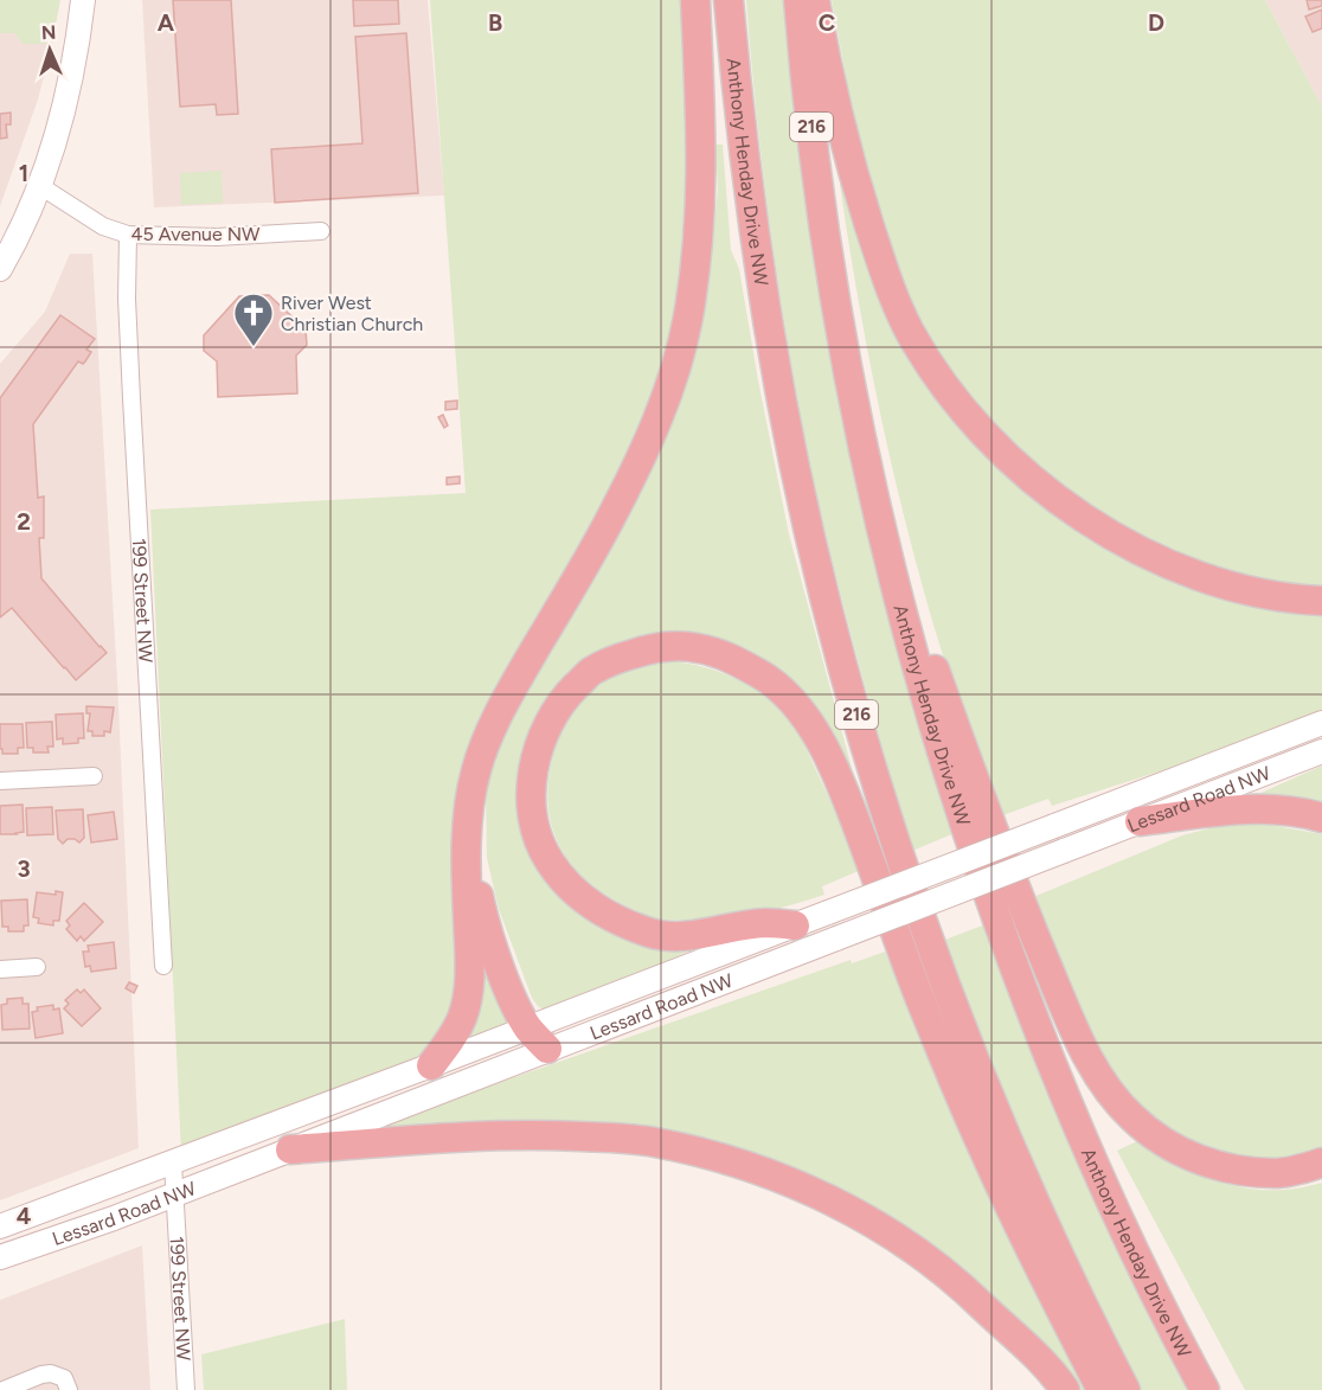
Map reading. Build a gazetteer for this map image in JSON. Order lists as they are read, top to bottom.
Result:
{
  "streets": {
    "highway": ["216", "Anthony Henday Drive NW"],
    "main road": ["Lessard Road NW"],
    "street": ["45 Avenue NW", "199 Street NW"]
  },
  "crossings": [
    ["45 Avenue NW", "199 Street NW"],
    ["199 Street NW", "Lessard Road NW"]
  ],
  "places": {
    "church": ["River West Christian Church"]
  },
  "north": "top",
  "grid": {
    "columns": [
      "A",
      "B",
      "C",
      "D"
    ],
    "rows": [
      "1",
      "2",
      "3",
      "4"
    ]
  }
}
